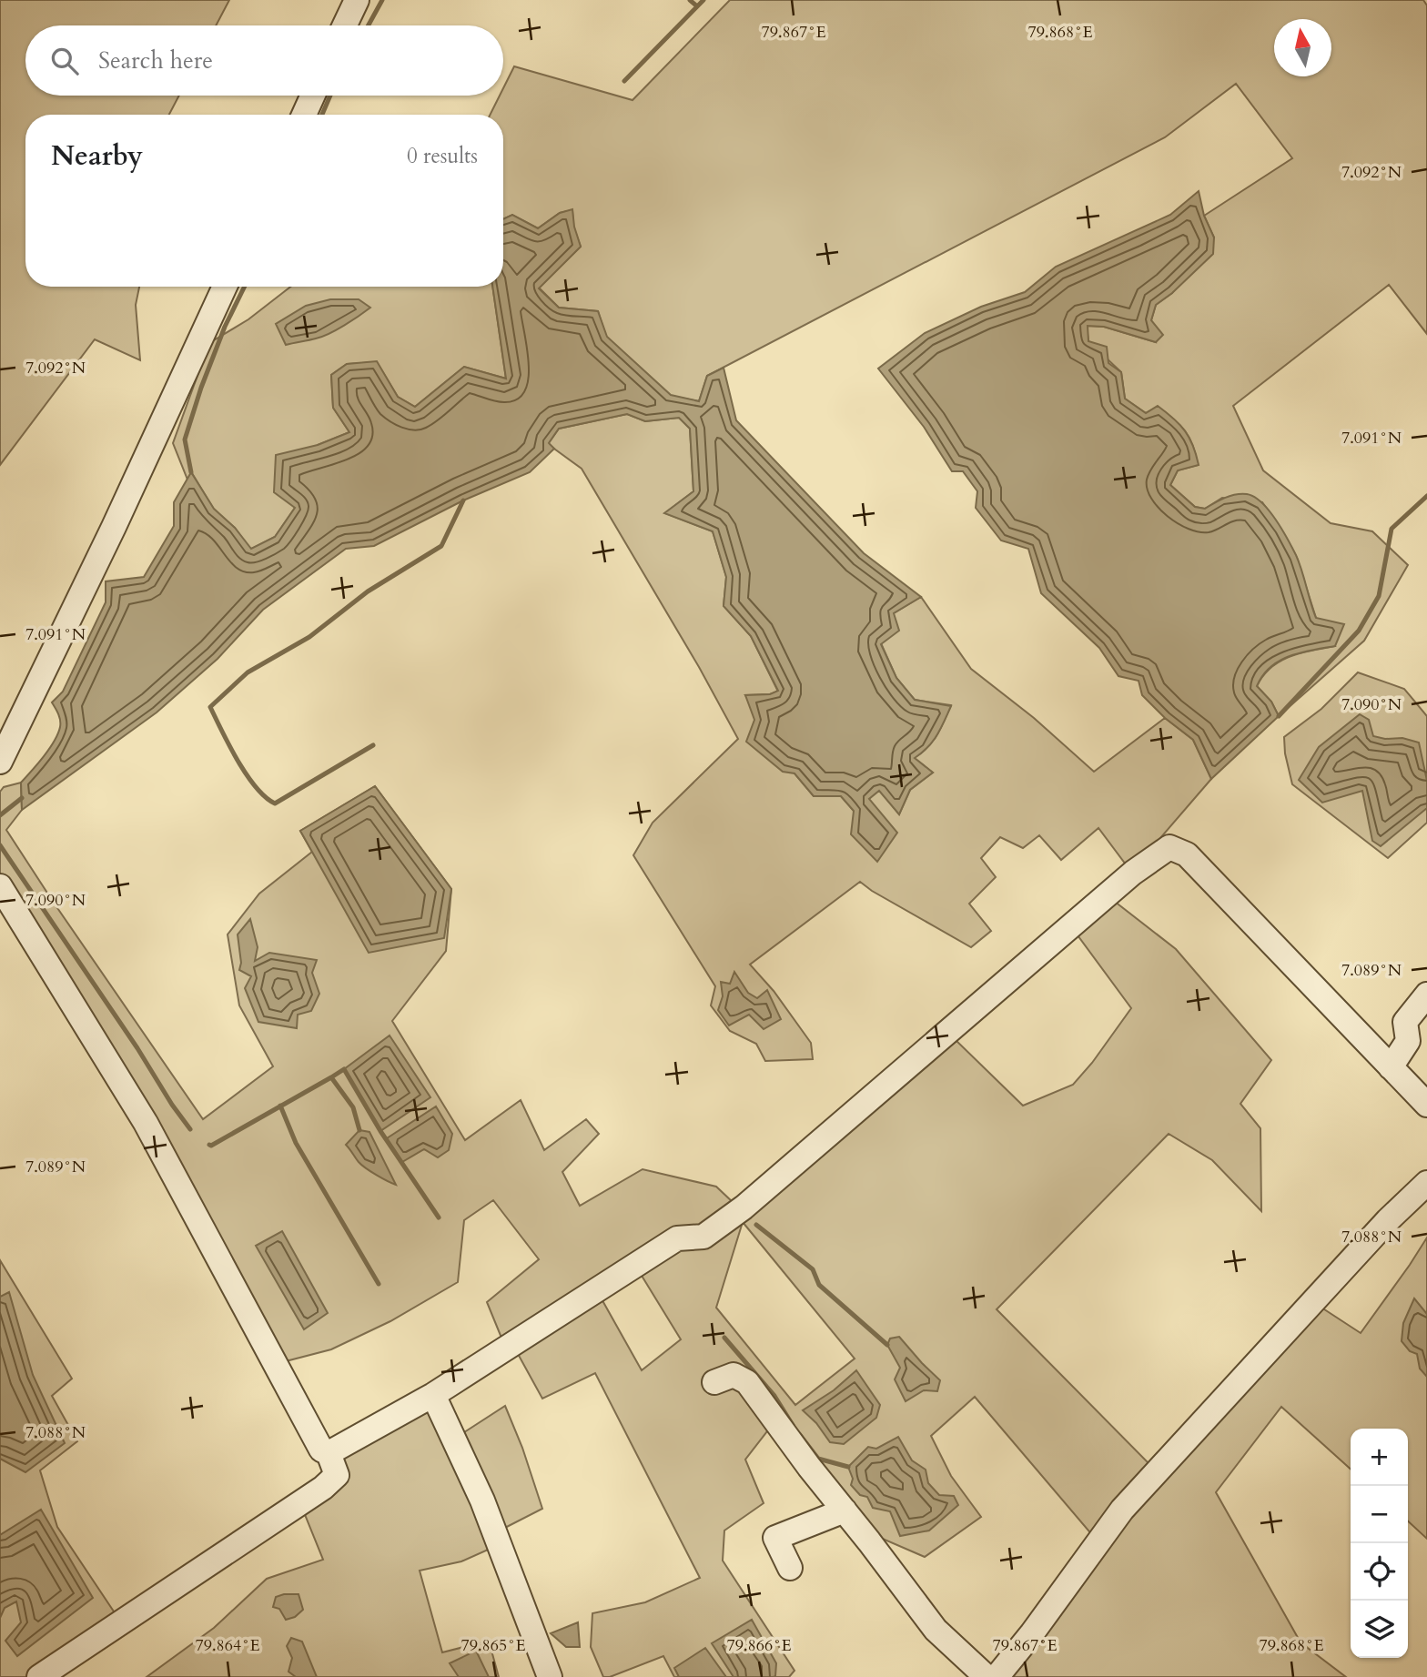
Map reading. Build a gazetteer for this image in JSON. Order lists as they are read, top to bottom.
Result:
{
  "north": "top",
  "page": {
    "search": "Search here",
    "heading": ["Nearby", "0 results"],
    "map_buttons": ["+", "−"]
  },
  "coordinates": [
    "79.867°E",
    "79.868°E",
    "7.092°N",
    "7.091°N",
    "7.090°N",
    "7.089°N",
    "7.088°N",
    "79.864°E",
    "79.865°E",
    "79.866°E"
  ]
}
